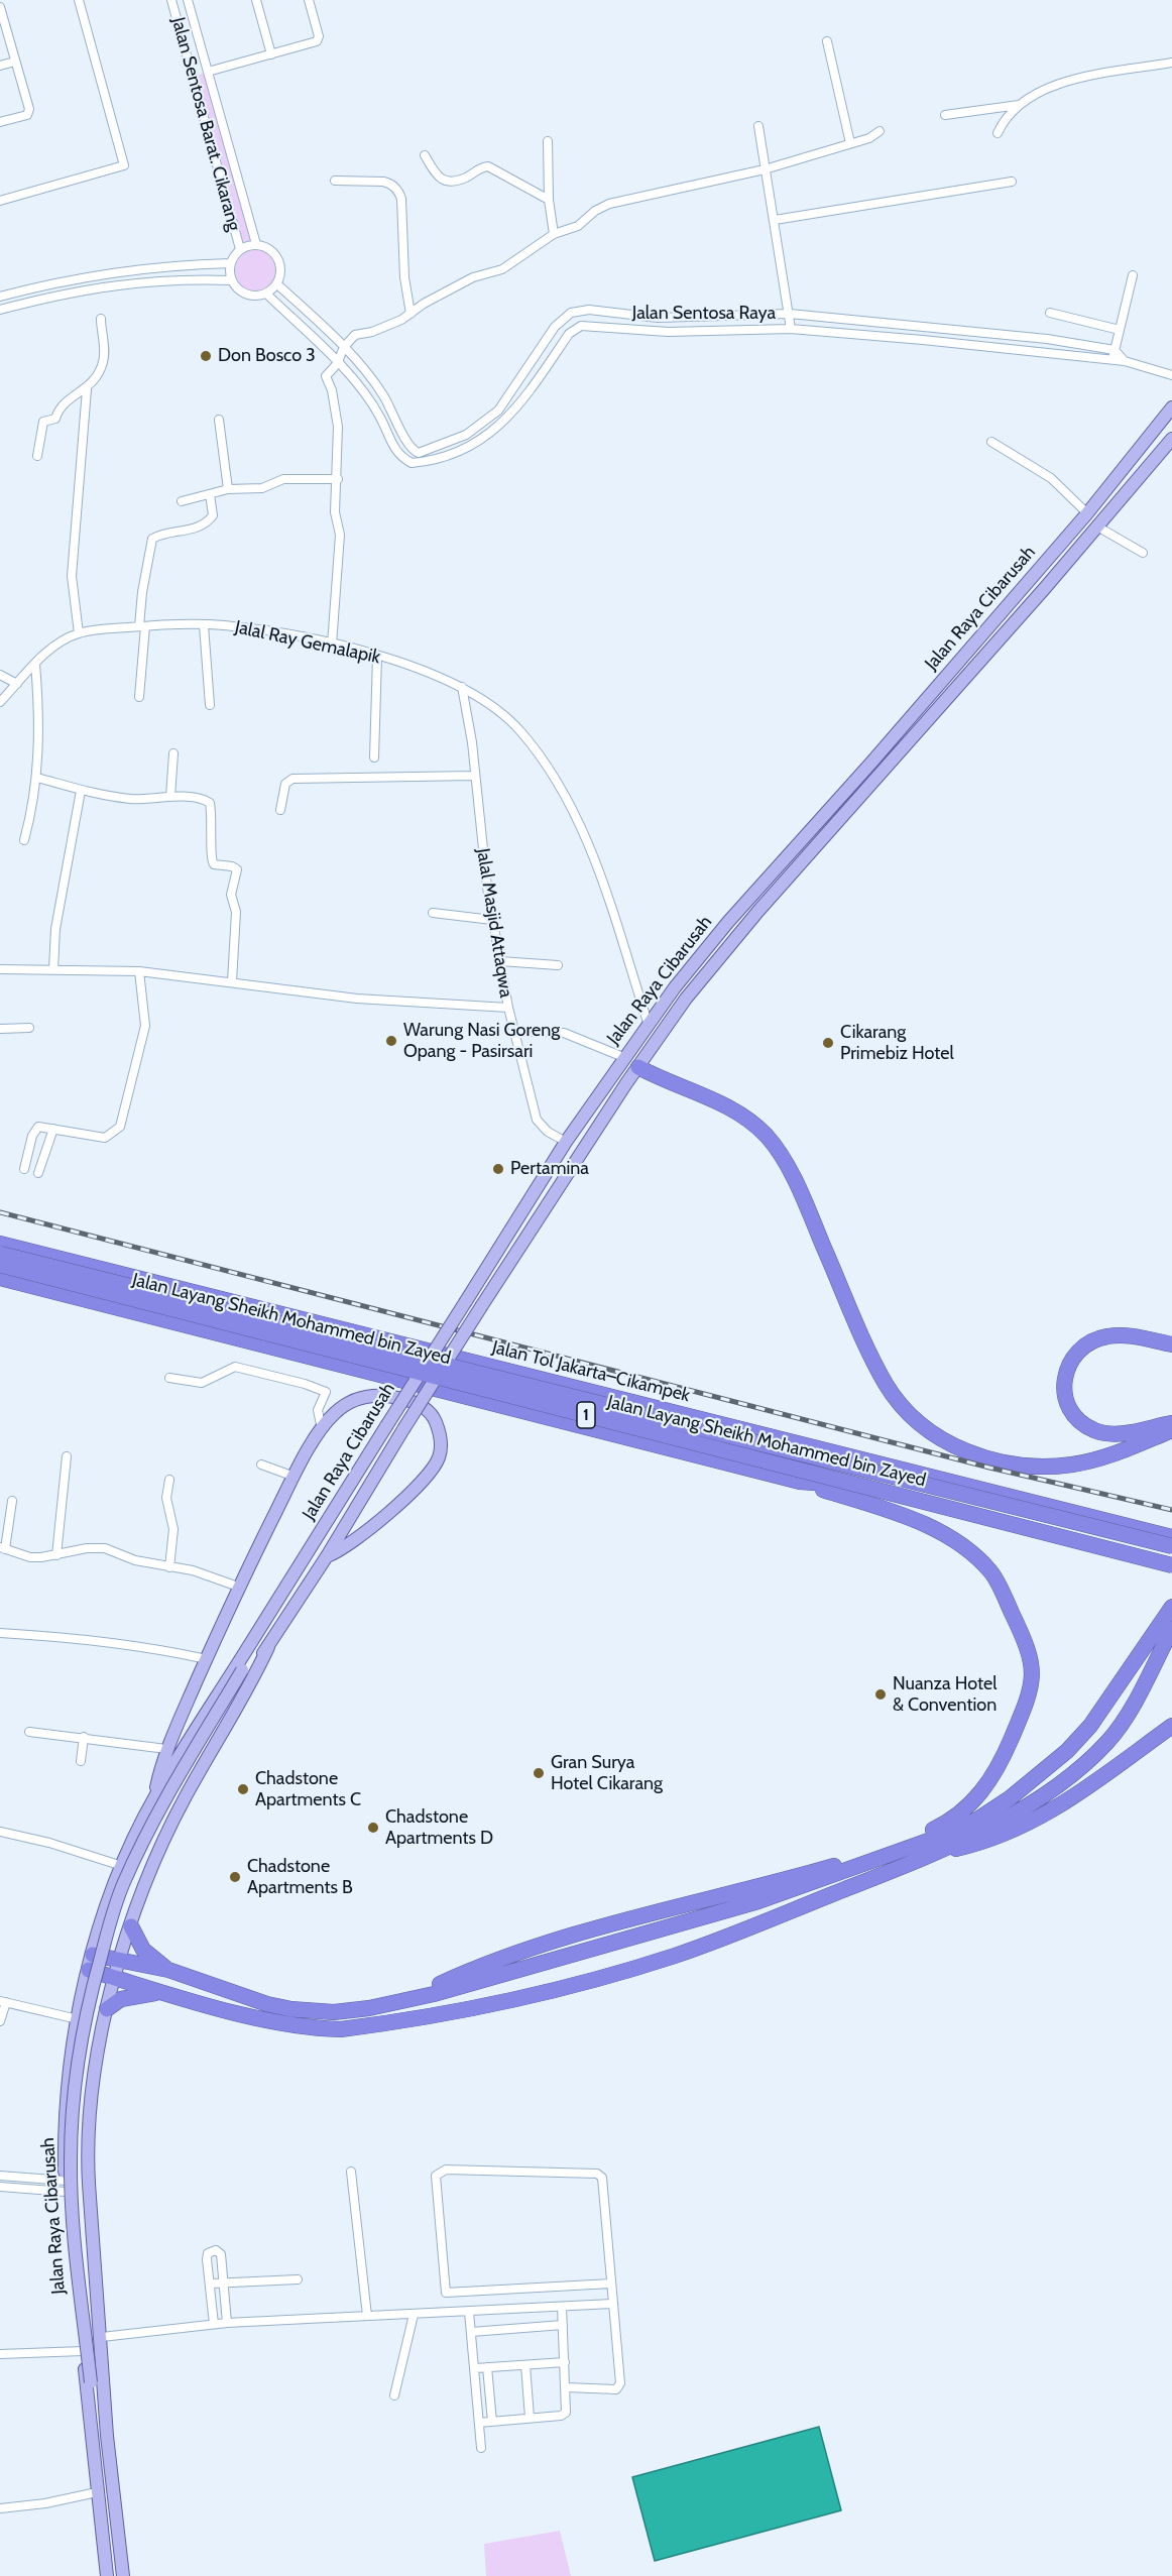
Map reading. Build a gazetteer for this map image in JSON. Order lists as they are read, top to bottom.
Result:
{
  "streets": {
    "highway": ["Jalan Layang Sheikh Mohammed bin Zayed", "Jalan Tol Jakarta–Cikampek", "1"],
    "main road": ["Jalan Raya Cibarusah"],
    "street": [
      "Jalan Sentosa Barat. Cikarang",
      "Jalan Sentosa Raya",
      "Jalal Ray Gemalapik",
      "Jalal Masjid Attaqwa"
    ]
  },
  "crossings": [
    ["Jalan Sentosa Barat. Cikarang", "Jalan Sentosa Raya"],
    ["Jalan Raya Cibarusah", "Jalal Ray Gemalapik"],
    ["Jalan Raya Cibarusah", "Jalal Masjid Attaqwa"],
    ["Jalal Ray Gemalapik", "Jalal Masjid Attaqwa"],
    ["Jalan Layang Sheikh Mohammed bin Zayed", "1"]
  ],
  "places": [
    "Don Bosco 3",
    "Warung Nasi Goreng Opang - Pasirsari",
    "Cikarang Primebiz Hotel",
    "Pertamina",
    "Nuanza Hotel & Convention",
    "Gran Surya Hotel Cikarang",
    "Chadstone Apartments C",
    "Chadstone Apartments D",
    "Chadstone Apartments B"
  ]
}
